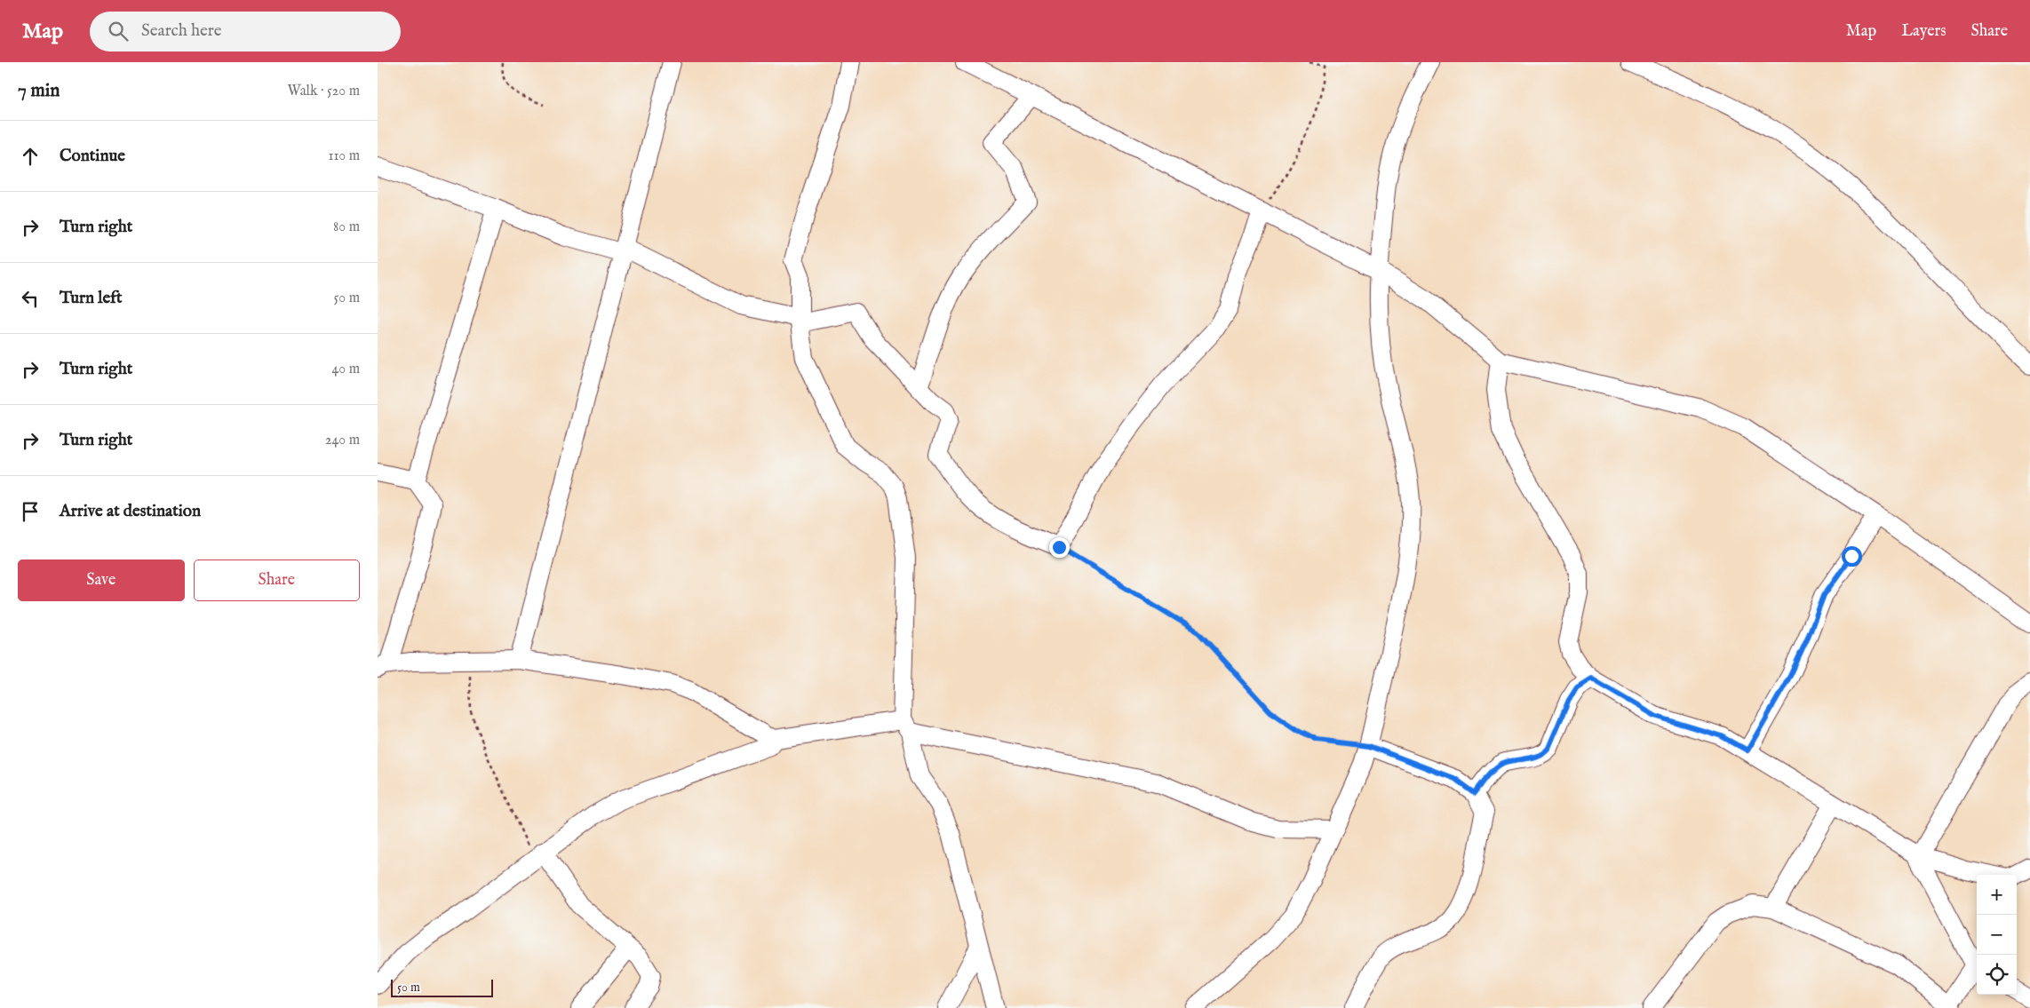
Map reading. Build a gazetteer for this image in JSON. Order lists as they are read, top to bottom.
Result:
{
  "scale_bar": "50 m",
  "page": {
    "header": "Map",
    "search": "Search here",
    "nav": ["Map", "Layers", "Share"],
    "heading": ["7 min", "Walk · 520 m"],
    "list": [
      ["Continue", "110 m"],
      ["Turn right", "80 m"],
      ["Turn left", "50 m"],
      ["Turn right", "40 m"],
      ["Turn right", "240 m"],
      "Arrive at destination"
    ],
    "buttons": ["Save", "Share"],
    "map_buttons": ["+", "−"],
    "scale": "50 m"
  }
}
